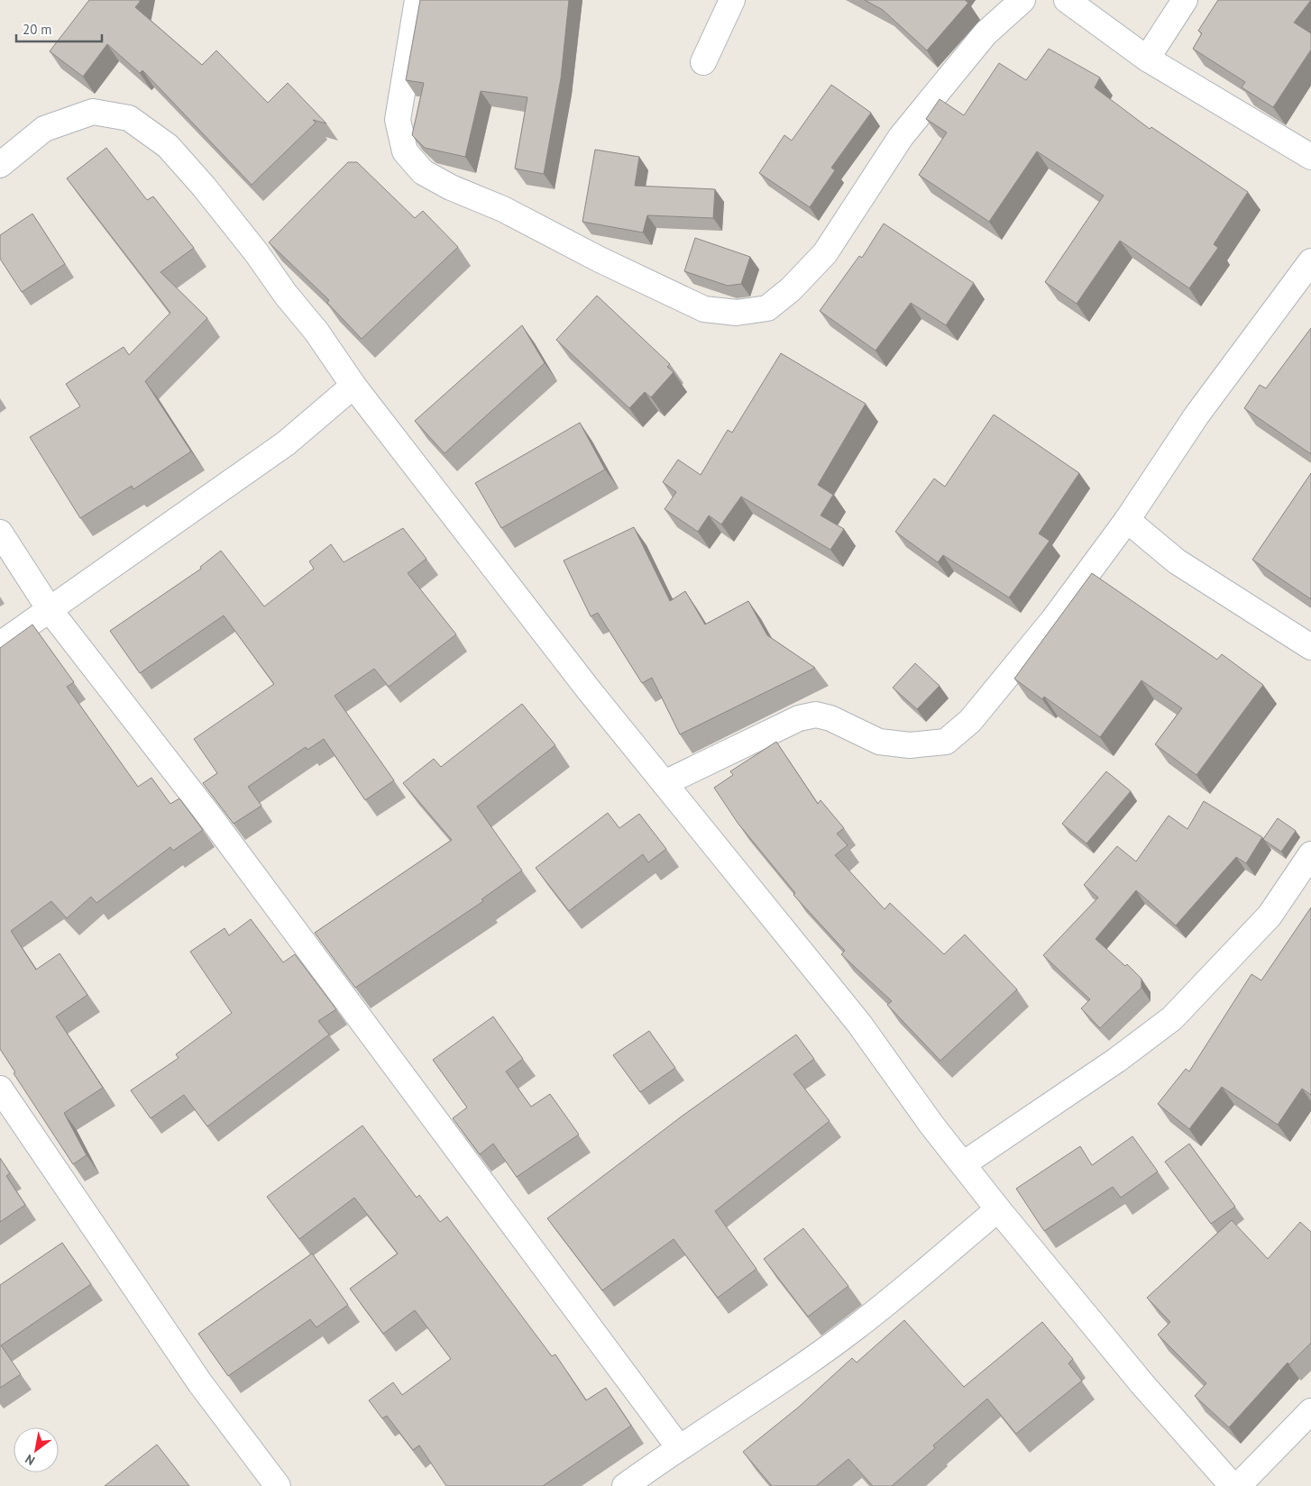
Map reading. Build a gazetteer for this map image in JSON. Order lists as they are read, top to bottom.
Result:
{
  "scale_bar": "20 m",
  "north": "bottom left"
}
